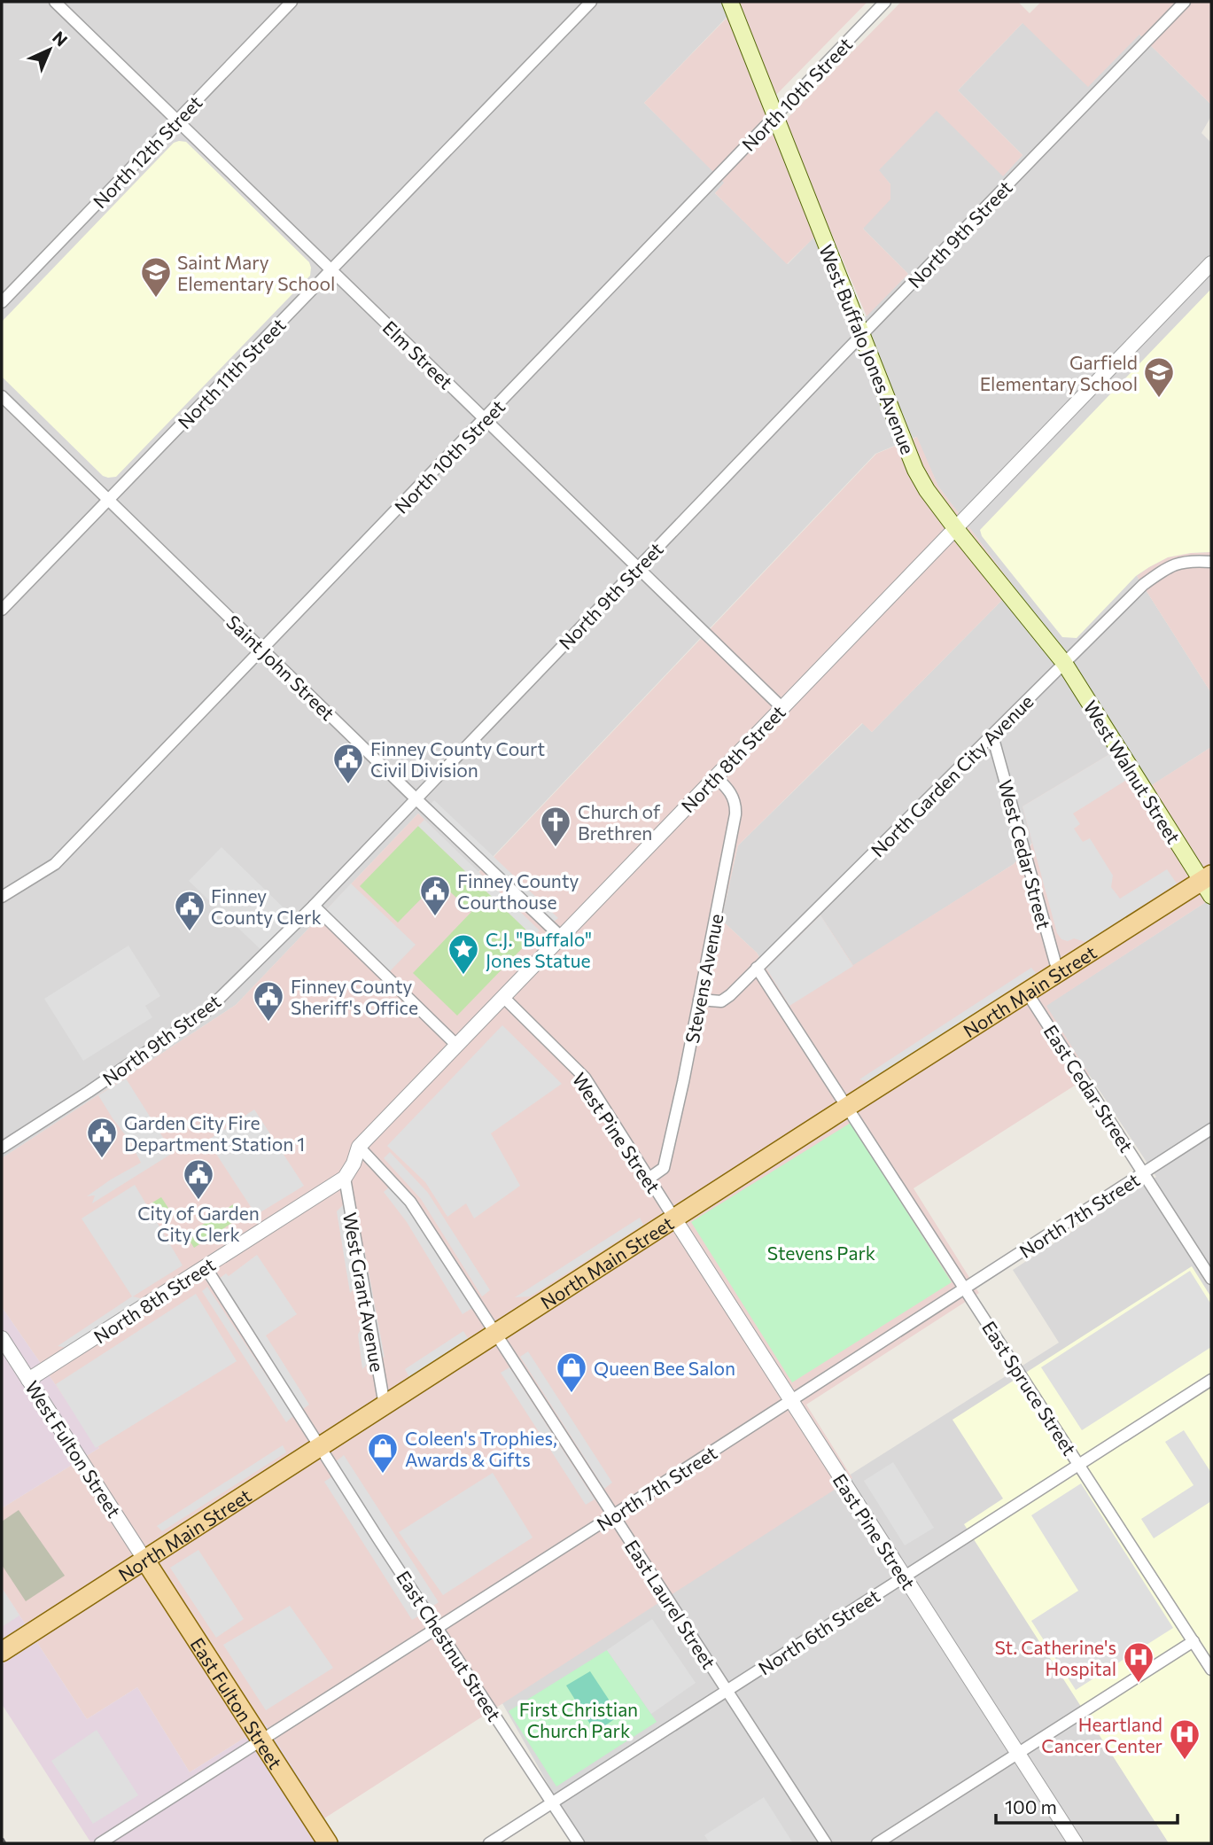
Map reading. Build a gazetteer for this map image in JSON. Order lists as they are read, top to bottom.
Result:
{
  "streets": {
    "main road": [
      "West Buffalo Jones Avenue",
      "West Walnut Street",
      "North Main Street",
      "East Fulton Street"
    ],
    "street": [
      "North 10th Street",
      "North 12th Street",
      "North 9th Street",
      "Elm Street",
      "North 11th Street",
      "Saint John Street",
      "North 8th Street",
      "North Garden City Avenue",
      "West Cedar Street",
      "Stevens Avenue",
      "East Cedar Street",
      "West Pine Street",
      "North 7th Street",
      "West Grant Avenue",
      "East Spruce Street",
      "West Fulton Street",
      "East Pine Street",
      "East Laurel Street",
      "North 6th Street",
      "East Chestnut Street"
    ]
  },
  "crossings": [
    ["North 10th Street", "West Buffalo Jones Avenue"],
    ["North 10th Street", "Elm Street"],
    ["North 10th Street", "Saint John Street"],
    ["North 12th Street", "Elm Street"],
    ["North 9th Street", "West Buffalo Jones Avenue"],
    ["North 9th Street", "Elm Street"],
    ["North 9th Street", "Saint John Street"],
    ["West Buffalo Jones Avenue", "North 8th Street"],
    ["West Buffalo Jones Avenue", "West Walnut Street"],
    ["West Buffalo Jones Avenue", "North Garden City Avenue"],
    ["Elm Street", "North 11th Street"],
    ["Elm Street", "North 8th Street"],
    ["North 11th Street", "Saint John Street"],
    ["Saint John Street", "North 8th Street"],
    ["North 8th Street", "Stevens Avenue"],
    ["North 8th Street", "West Pine Street"],
    ["North 8th Street", "West Grant Avenue"],
    ["North 8th Street", "West Fulton Street"],
    ["North 8th Street", "East Laurel Street"],
    ["North 8th Street", "East Chestnut Street"],
    ["West Walnut Street", "North Garden City Avenue"],
    ["West Walnut Street", "North Main Street"],
    ["North Garden City Avenue", "West Cedar Street"],
    ["North Garden City Avenue", "Stevens Avenue"],
    ["North Garden City Avenue", "East Spruce Street"],
    ["West Cedar Street", "North Main Street"],
    ["Stevens Avenue", "West Pine Street"],
    ["North Main Street", "East Cedar Street"],
    ["North Main Street", "West Pine Street"],
    ["North Main Street", "West Grant Avenue"],
    ["North Main Street", "East Spruce Street"],
    ["North Main Street", "West Fulton Street"],
    ["North Main Street", "East Pine Street"],
    ["North Main Street", "East Laurel Street"],
    ["North Main Street", "East Chestnut Street"],
    ["North Main Street", "East Fulton Street"],
    ["East Cedar Street", "North 7th Street"],
    ["West Pine Street", "East Pine Street"],
    ["North 7th Street", "East Spruce Street"],
    ["North 7th Street", "East Pine Street"],
    ["North 7th Street", "East Laurel Street"],
    ["North 7th Street", "East Chestnut Street"],
    ["North 7th Street", "East Fulton Street"],
    ["East Spruce Street", "North 6th Street"],
    ["West Fulton Street", "East Fulton Street"],
    ["East Pine Street", "North 6th Street"],
    ["East Laurel Street", "North 6th Street"],
    ["North 6th Street", "East Chestnut Street"]
  ],
  "parks": ["Stevens Park", "First Christian Church Park"],
  "places": {
    "school or university": ["Saint Mary Elementary School", "Garfield Elementary School"],
    "public building": [
      "Finney County Court Civil Division",
      "Finney County Courthouse",
      "Finney County Clerk",
      "Finney County Sheriff's Office",
      "Garden City Fire Department Station 1",
      "City of Garden City Clerk"
    ],
    "church": ["Church of Brethren"],
    "place": ["C.J. \"Buffalo\" Jones Statue"],
    "shop": ["Queen Bee Salon", "Coleen's Trophies, Awards & Gifts"],
    "hospital": ["St. Catherine's Hospital", "Heartland Cancer Center"]
  },
  "scale_bar": "100 m",
  "north": "top right"
}
